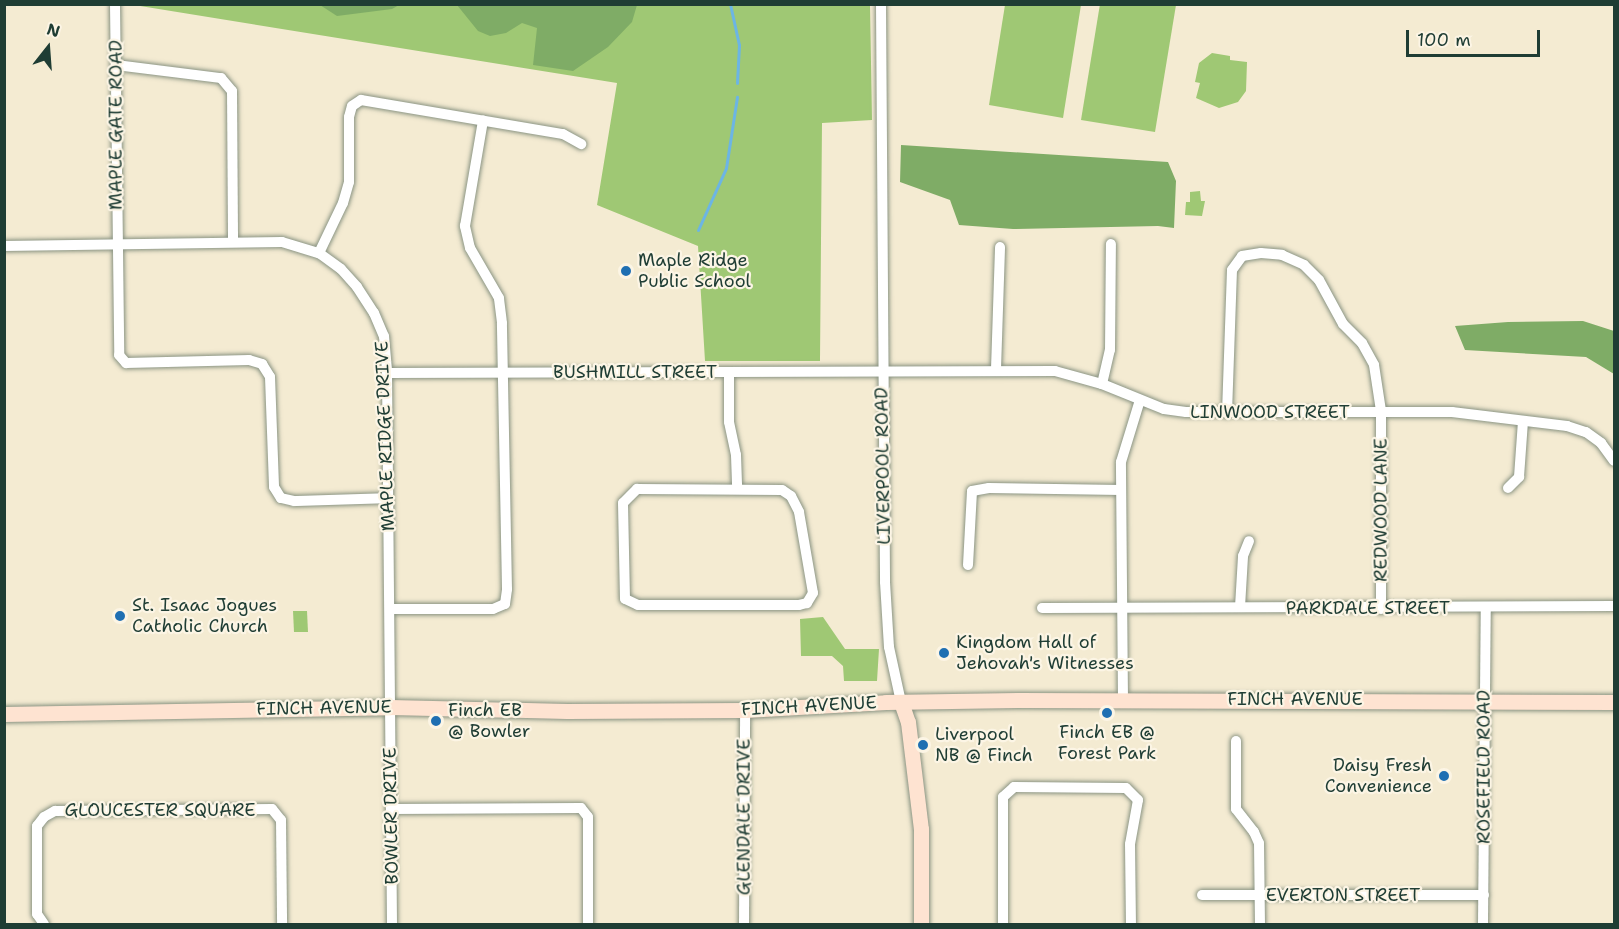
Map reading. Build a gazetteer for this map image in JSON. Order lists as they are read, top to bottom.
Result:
{
  "streets": {
    "main road": ["LIVERPOOL ROAD", "FINCH AVENUE"],
    "street": [
      "MAPLE GATE ROAD",
      "BUSHMILL STREET",
      "LINWOOD STREET",
      "MAPLE RIDGE DRIVE",
      "REDWOOD LANE",
      "PARKDALE STREET",
      "ROSEFIELD ROAD",
      "GLOUCESTER SQUARE",
      "BOWLER DRIVE",
      "GLENDALE DRIVE",
      "EVERTON STREET"
    ]
  },
  "crossings": [
    ["MAPLE GATE ROAD", "MAPLE RIDGE DRIVE"],
    ["BUSHMILL STREET", "LINWOOD STREET"],
    ["BUSHMILL STREET", "MAPLE RIDGE DRIVE"],
    ["BUSHMILL STREET", "LIVERPOOL ROAD"],
    ["LINWOOD STREET", "LIVERPOOL ROAD"],
    ["LINWOOD STREET", "REDWOOD LANE"],
    ["MAPLE RIDGE DRIVE", "FINCH AVENUE"],
    ["MAPLE RIDGE DRIVE", "BOWLER DRIVE"],
    ["LIVERPOOL ROAD", "FINCH AVENUE"],
    ["REDWOOD LANE", "PARKDALE STREET"],
    ["PARKDALE STREET", "ROSEFIELD ROAD"],
    ["FINCH AVENUE", "ROSEFIELD ROAD"],
    ["FINCH AVENUE", "BOWLER DRIVE"],
    ["FINCH AVENUE", "GLENDALE DRIVE"],
    ["ROSEFIELD ROAD", "EVERTON STREET"]
  ],
  "places": [
    "Maple Ridge Public School",
    "St. Isaac Jogues Catholic Church",
    "Kingdom Hall of Jehovah's Witnesses",
    "Finch EB @ Forest Park",
    "Finch EB @ Bowler",
    "Liverpool NB @ Finch",
    "Daisy Fresh Convenience"
  ],
  "scale_bar": "100 m",
  "north": "top"
}
